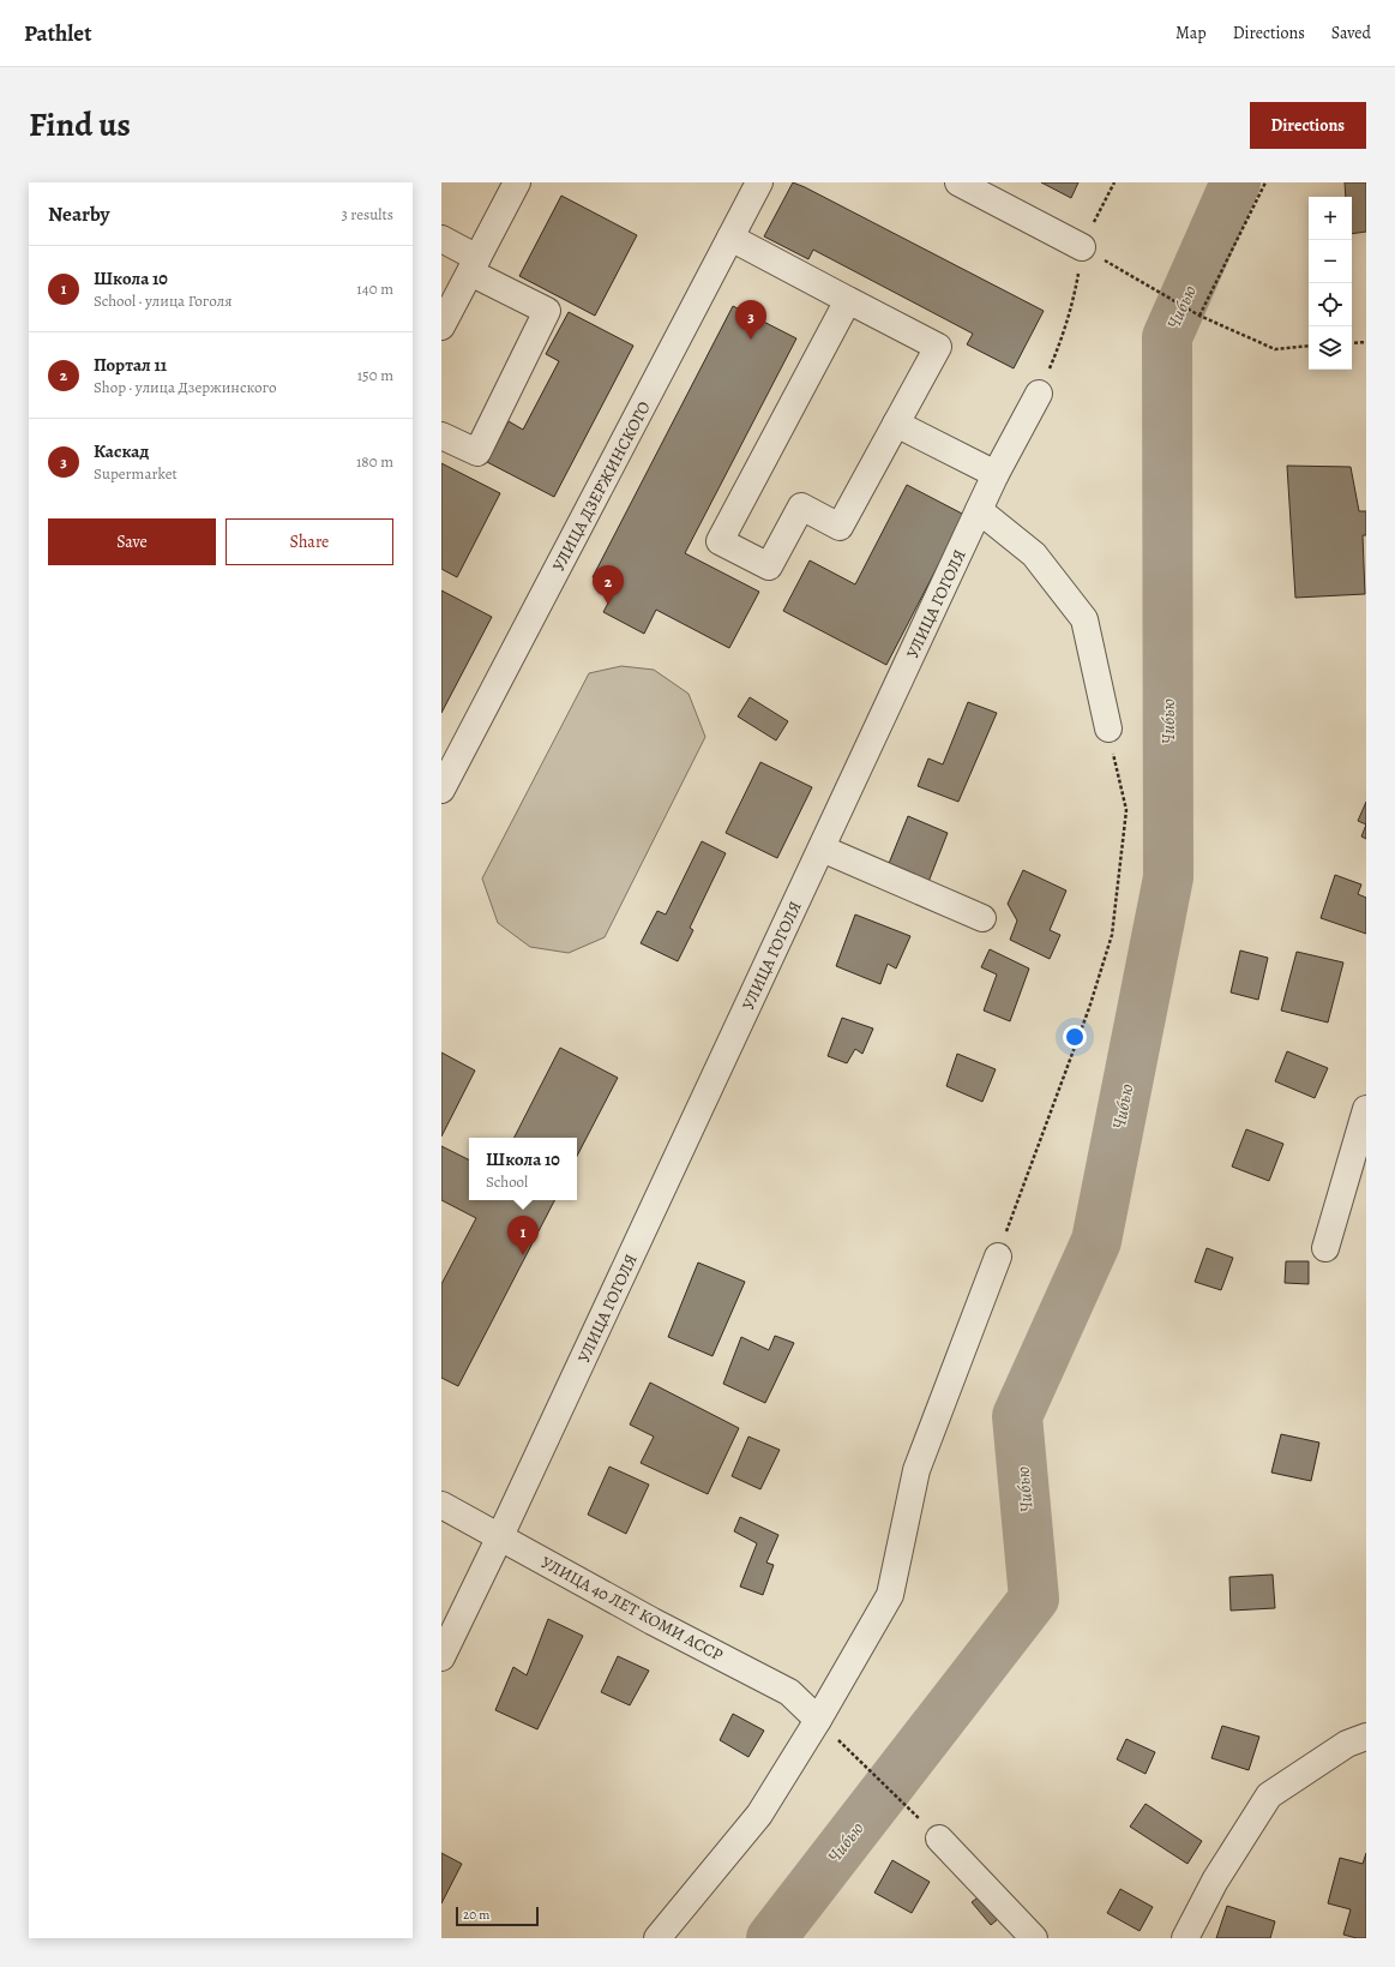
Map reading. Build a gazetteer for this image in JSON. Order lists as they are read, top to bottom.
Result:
{
  "streets": {
    "street": ["УЛИЦА ДЗЕРЖИНСКОГО", "УЛИЦА ГОГОЛЯ", "УЛИЦА 40 ЛЕТ КОМИ АССР"]
  },
  "crossings": [
    ["УЛИЦА ГОГОЛЯ", "УЛИЦА 40 ЛЕТ КОМИ АССР"]
  ],
  "water": ["Чибью"],
  "scale_bar": "20 m",
  "page": {
    "header": "Pathlet",
    "nav": ["Map", "Directions", "Saved"],
    "title": "Find us",
    "buttons": [
      "Directions",
      ["Save", "Share"]
    ],
    "heading": ["Nearby", "3 results"],
    "map_buttons": ["+", "−"],
    "list": [
      {
        "mark": "1",
        "name": "Школа 10",
        "note": "School · улица Гоголя",
        "value": "140 m"
      },
      {
        "mark": "2",
        "name": "Портал 11",
        "note": "Shop · улица Дзержинского",
        "value": "150 m"
      },
      {
        "mark": "3",
        "name": "Каскад",
        "note": "Supermarket",
        "value": "180 m"
      }
    ],
    "pins": ["3", "2", "1"],
    "popup": ["Школа 10", "School"],
    "scale": "20 m"
  }
}
